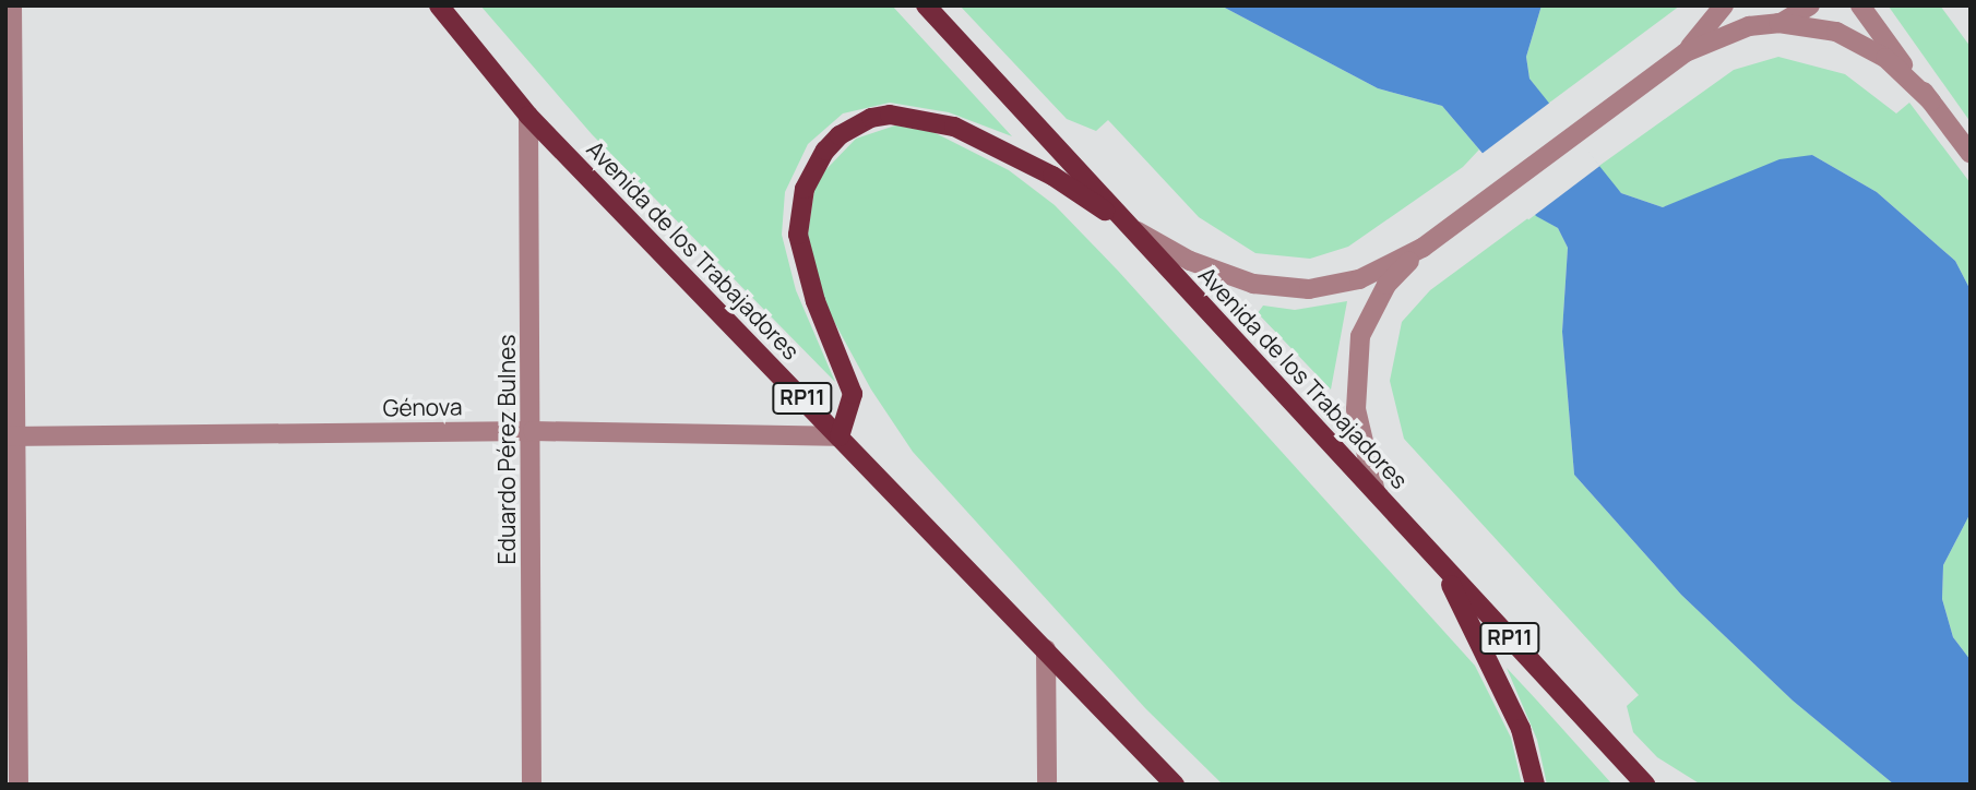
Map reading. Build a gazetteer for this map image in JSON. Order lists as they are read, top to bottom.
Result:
{
  "streets": {
    "main road": ["Avenida de los Trabajadores", "RP11"],
    "street": ["Génova", "Eduardo Pérez Bulnes"]
  },
  "crossings": [
    ["Avenida de los Trabajadores", "Génova"],
    ["Avenida de los Trabajadores", "Eduardo Pérez Bulnes"],
    ["Génova", "Eduardo Pérez Bulnes"]
  ]
}
